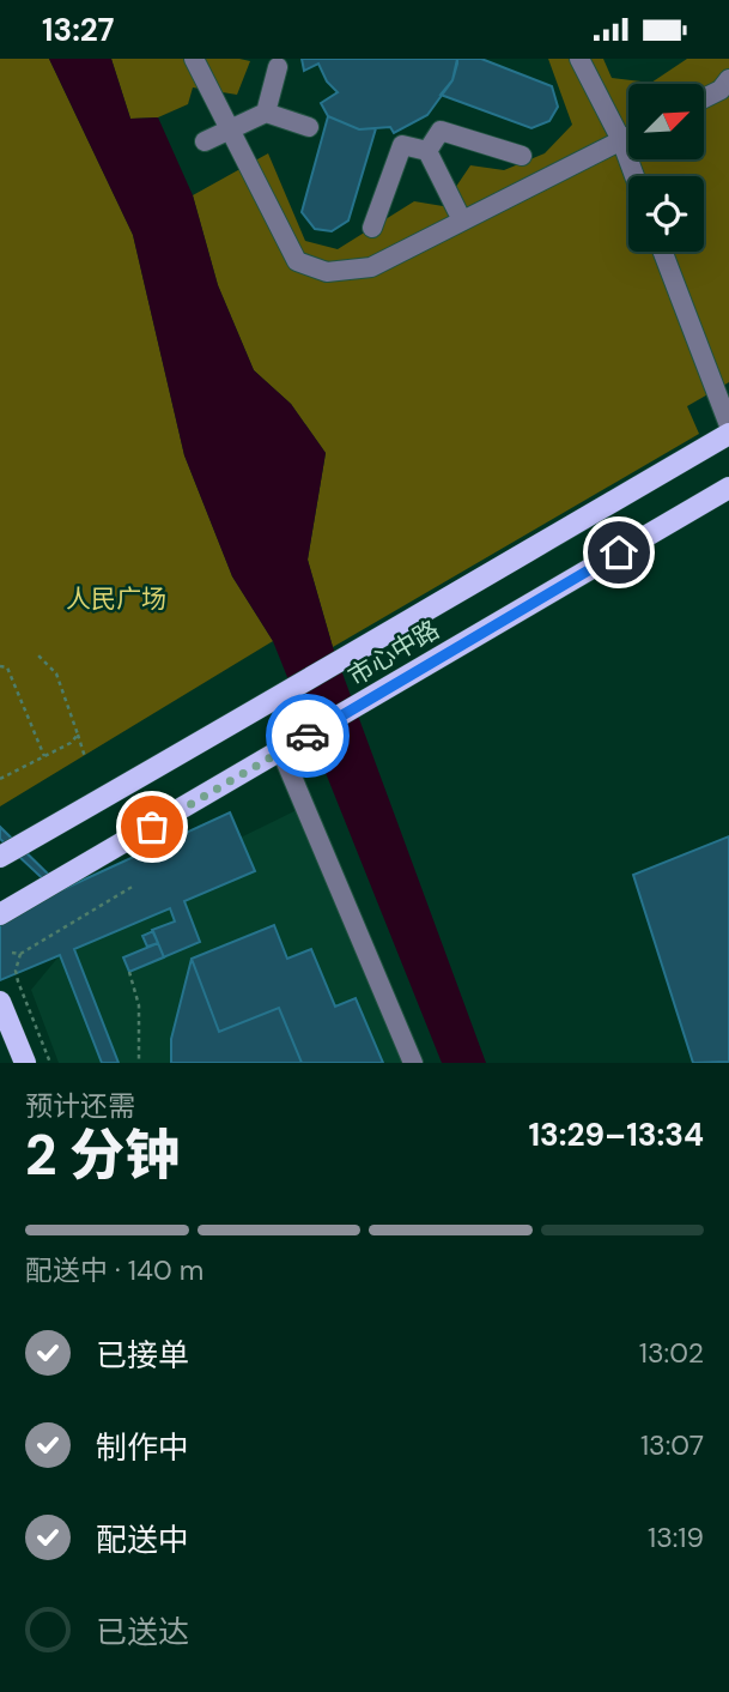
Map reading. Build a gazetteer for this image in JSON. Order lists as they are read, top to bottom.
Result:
{
  "streets": {
    "main road": ["市心中路"]
  },
  "parks": ["人民广场"],
  "north": "top right",
  "page": {
    "status": "13:27",
    "heading": ["2 分钟", "预计还需", "13:29–13:34"],
    "bar": "配送中 · 140 m",
    "list": [
      ["已接单", "13:02"],
      ["制作中", "13:07"],
      ["配送中", "13:19"],
      "已送达"
    ]
  }
}
